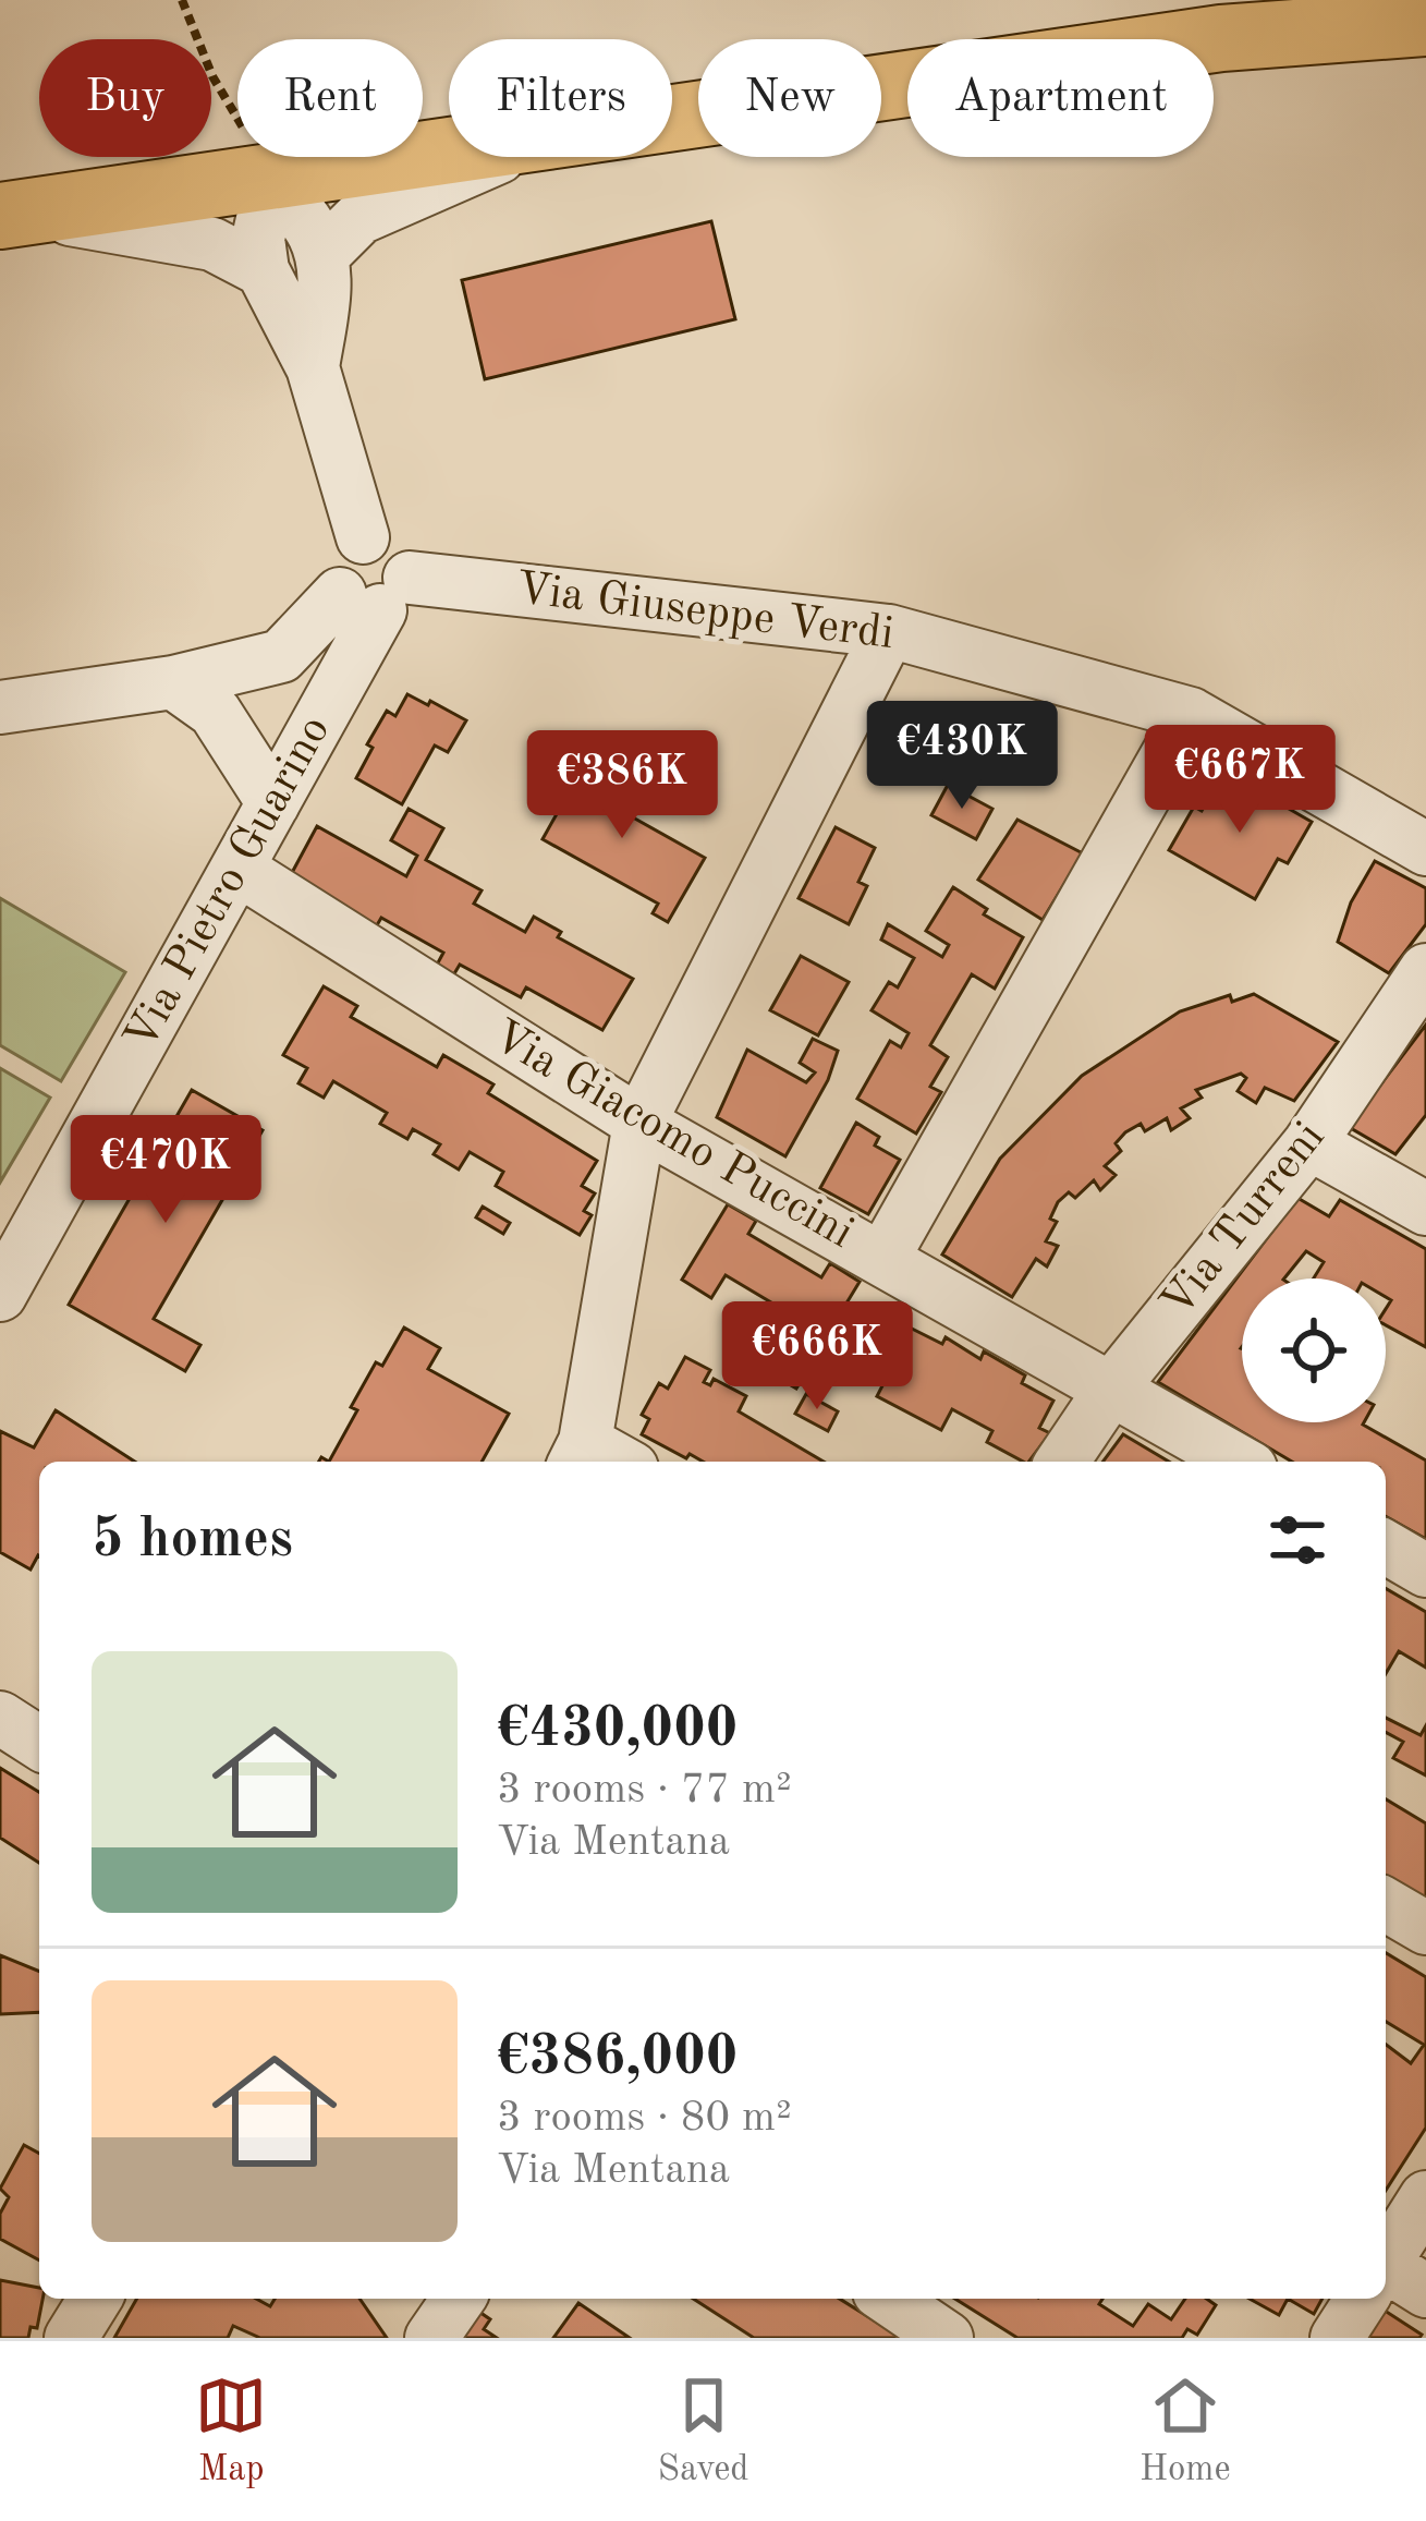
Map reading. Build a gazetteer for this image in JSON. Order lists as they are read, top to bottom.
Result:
{
  "streets": {
    "street": [
      "Via Giuseppe Verdi",
      "Via Pietro Guarino",
      "Via Giacomo Puccini",
      "Via Turreni"
    ]
  },
  "crossings": [
    ["Via Giuseppe Verdi", "Via Pietro Guarino"],
    ["Via Pietro Guarino", "Via Giacomo Puccini"],
    ["Via Giacomo Puccini", "Via Turreni"]
  ],
  "page": {
    "chip": [
      "Buy",
      "Rent",
      "Filters",
      "New",
      "Apartment"
    ],
    "price": [
      "€430K",
      "€667K",
      "€386K",
      "€470K",
      "€666K"
    ],
    "heading": "5 homes",
    "list": [
      {
        "name": "€430,000",
        "note": "3 rooms · 77 m² · Via Mentana"
      },
      {
        "name": "€386,000",
        "note": "3 rooms · 80 m² · Via Mentana"
      }
    ],
    "tabs": ["Map", "Saved", "Home"]
  }
}
